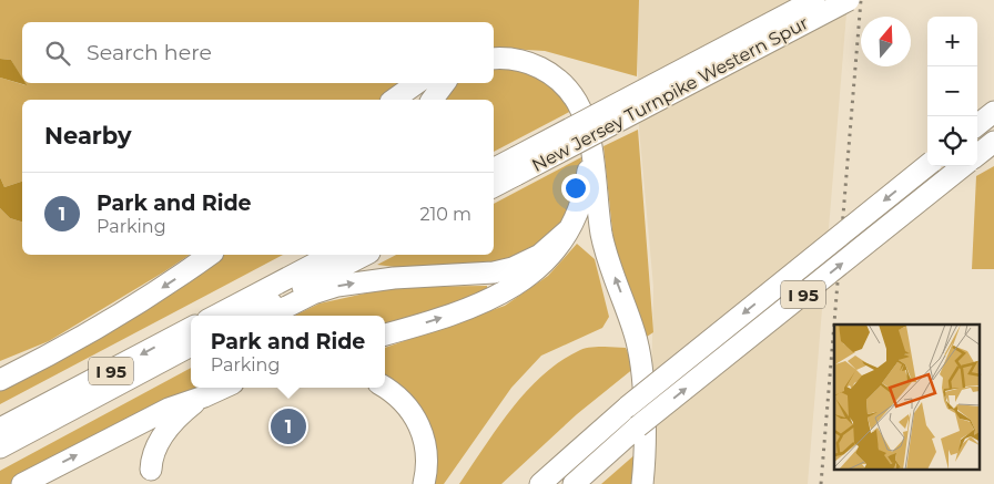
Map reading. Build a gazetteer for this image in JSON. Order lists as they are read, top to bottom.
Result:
{
  "streets": {
    "highway": ["New Jersey Turnpike Western Spur", "I 95"]
  },
  "north": "top",
  "page": {
    "map_buttons": ["+", "−"],
    "search": "Search here",
    "heading": "Nearby",
    "list": [
      {
        "mark": "1",
        "name": "Park and Ride",
        "note": "Parking",
        "value": "210 m"
      }
    ],
    "popup": ["Park and Ride", "Parking"],
    "pins": "1"
  }
}
